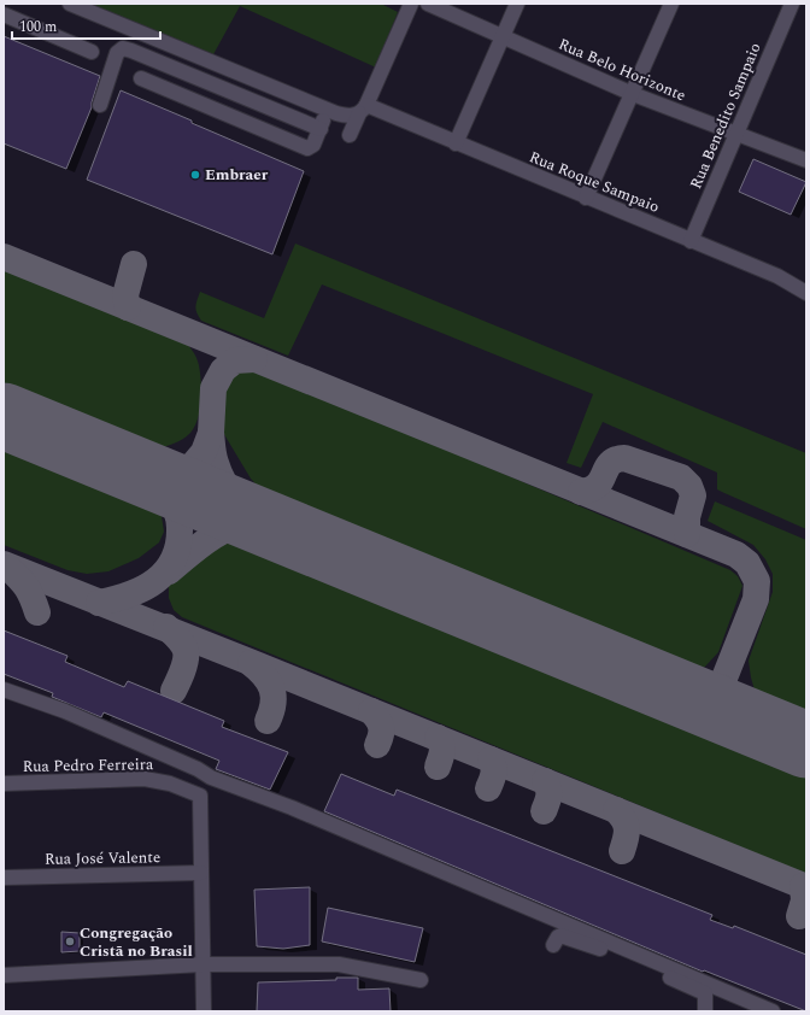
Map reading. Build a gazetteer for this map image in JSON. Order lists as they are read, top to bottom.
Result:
{
  "streets": {
    "street": [
      "Rua Belo Horizonte",
      "Rua Benedito Sampaio",
      "Rua Roque Sampaio",
      "Rua Pedro Ferreira",
      "Rua José Valente"
    ]
  },
  "crossings": [
    ["Rua Belo Horizonte", "Rua Benedito Sampaio"],
    ["Rua Benedito Sampaio", "Rua Roque Sampaio"],
    ["Rua Pedro Ferreira", "Rua José Valente"]
  ],
  "places": ["Embraer", "Congregação Cristã no Brasil"],
  "scale_bar": "100 m"
}
